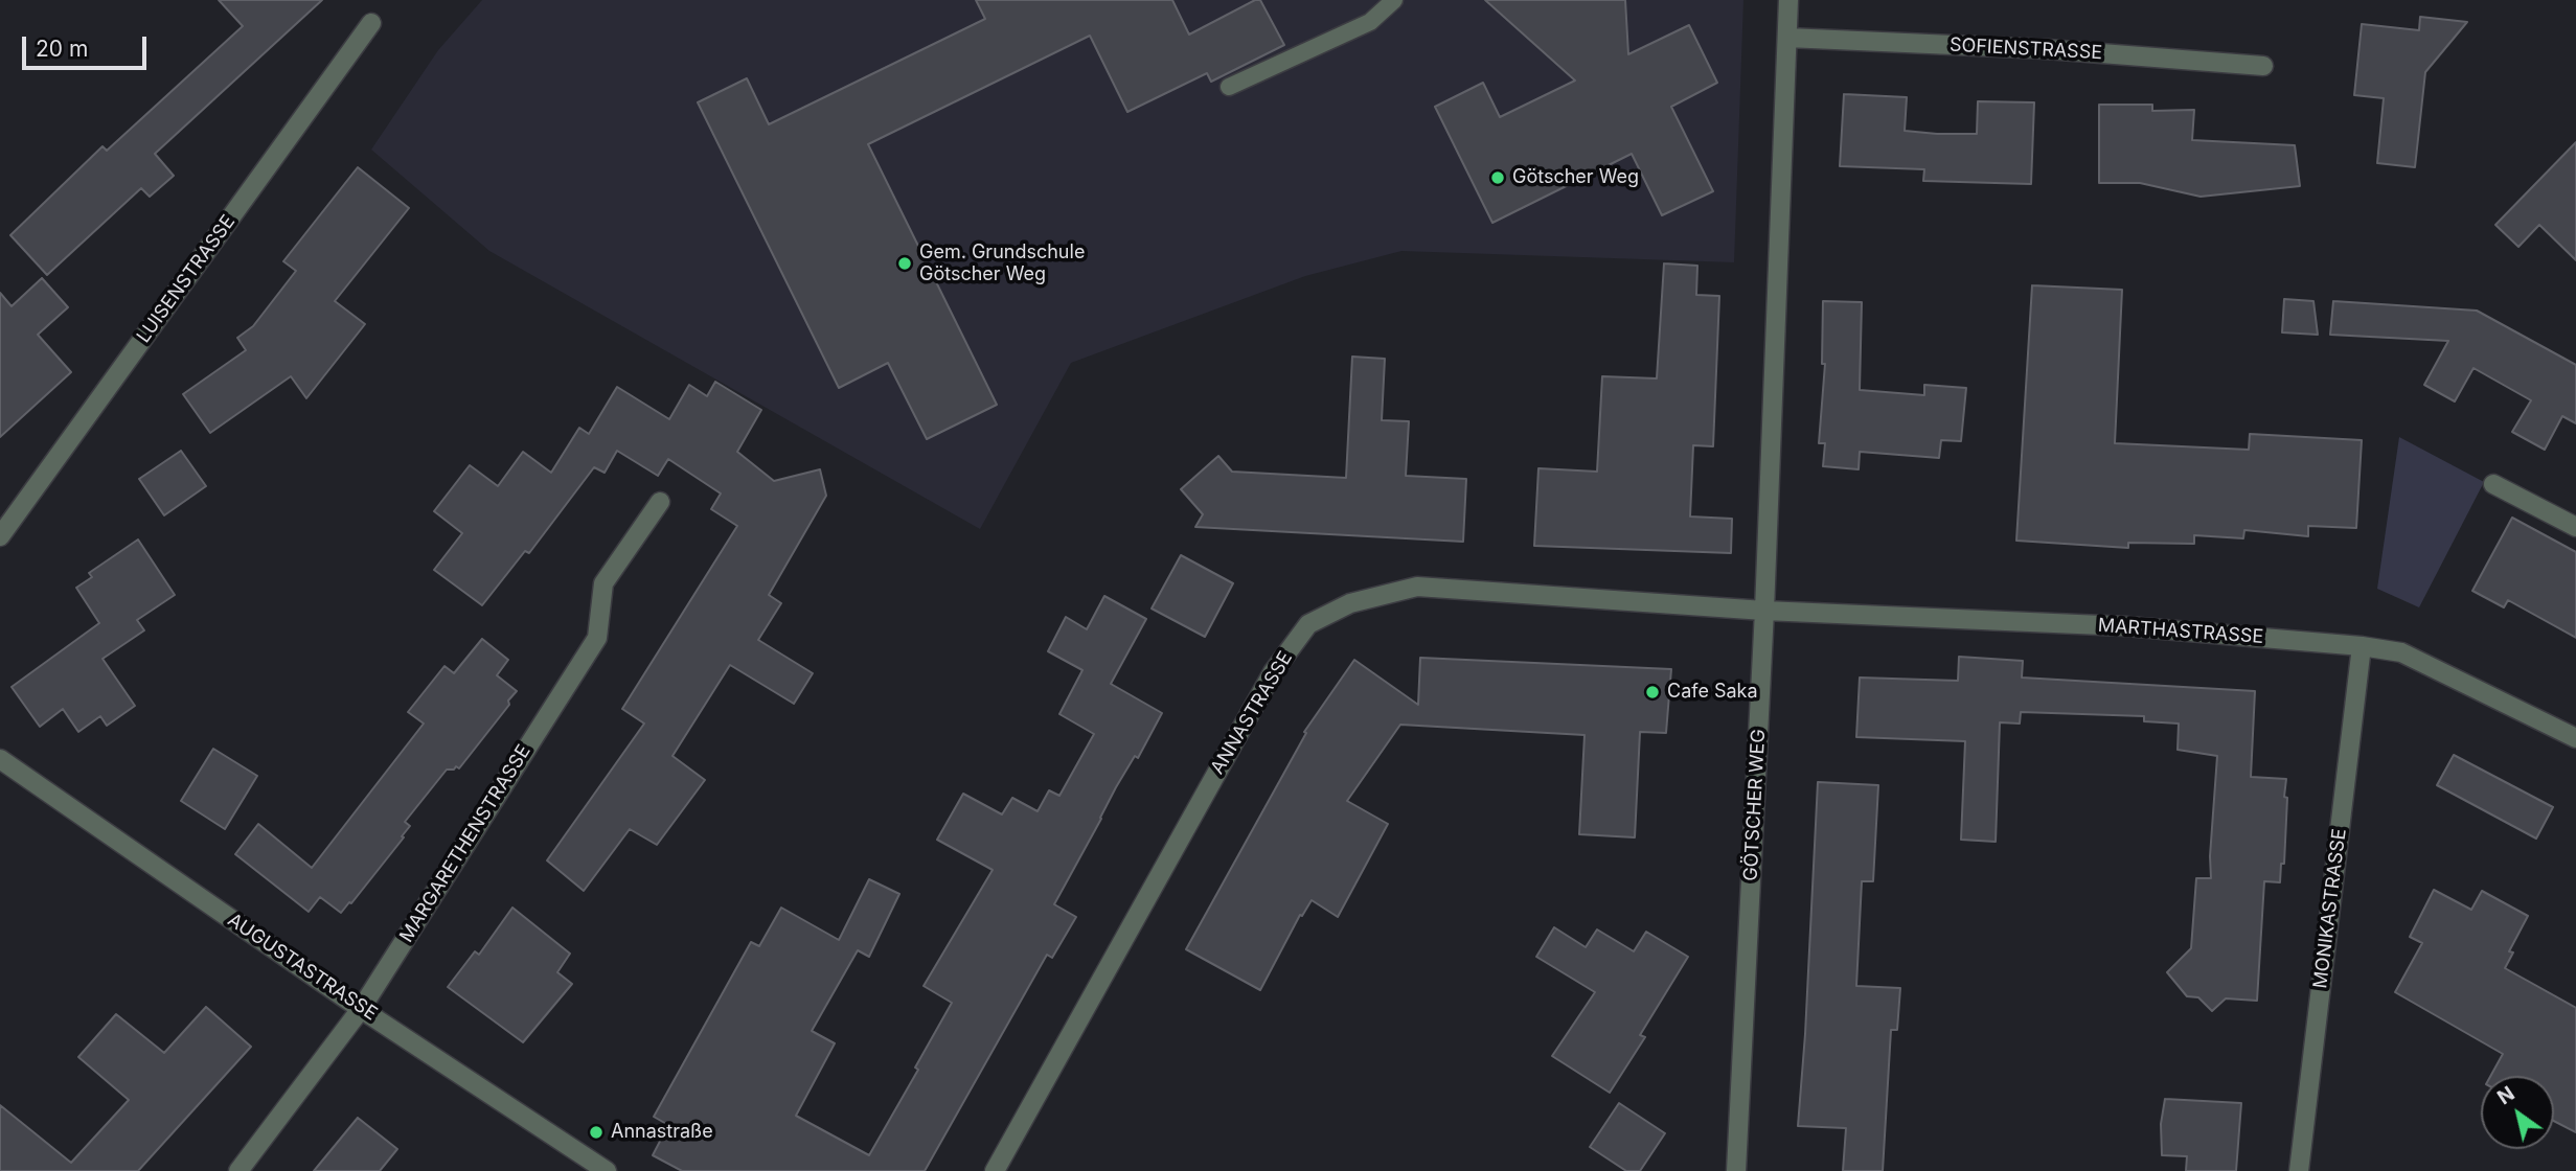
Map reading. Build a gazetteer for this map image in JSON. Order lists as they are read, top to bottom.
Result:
{
  "streets": {
    "street": [
      "SOFIENSTRASSE",
      "LUISENSTRASSE",
      "MARTHASTRASSE",
      "ANNASTRASSE",
      "GÖTSCHER WEG",
      "MARGARETHENSTRASSE",
      "MONIKASTRASSE",
      "AUGUSTASTRASSE"
    ]
  },
  "crossings": [
    ["SOFIENSTRASSE", "GÖTSCHER WEG"],
    ["MARTHASTRASSE", "ANNASTRASSE"],
    ["MARTHASTRASSE", "GÖTSCHER WEG"],
    ["MARTHASTRASSE", "MONIKASTRASSE"],
    ["ANNASTRASSE", "GÖTSCHER WEG"],
    ["MARGARETHENSTRASSE", "AUGUSTASTRASSE"]
  ],
  "places": [
    "Götscher Weg",
    "Gem. Grundschule Götscher Weg",
    "Cafe Saka",
    "Annastraße"
  ],
  "scale_bar": "20 m",
  "north": "top left"
}
